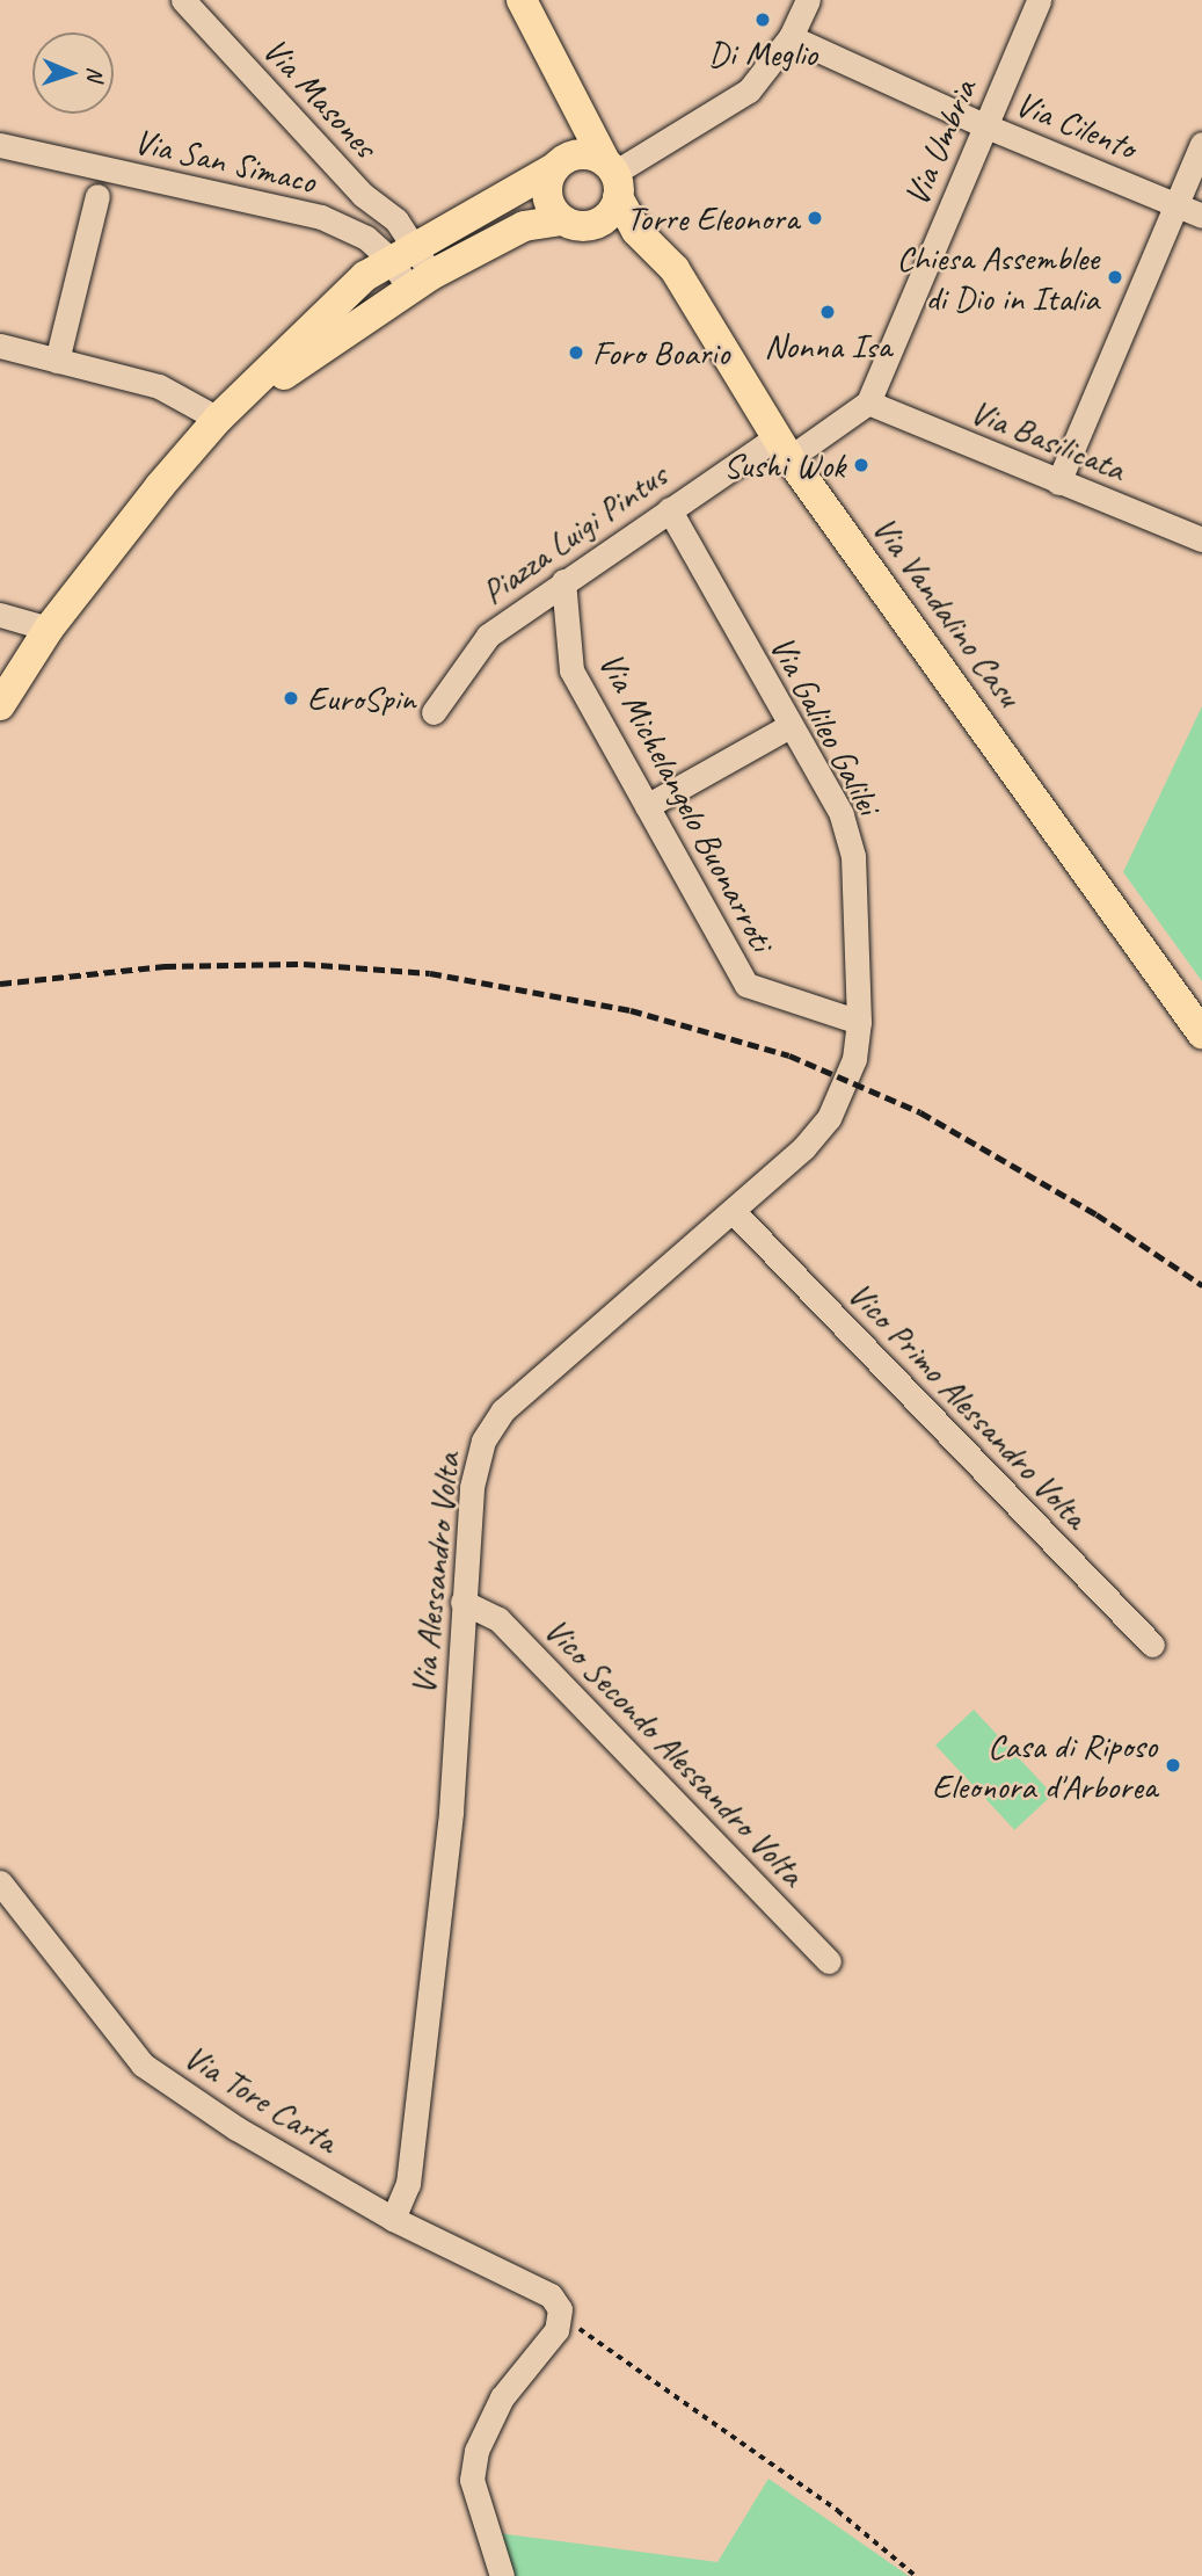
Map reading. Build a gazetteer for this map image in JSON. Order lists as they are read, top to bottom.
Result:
{
  "streets": {
    "main road": ["Via Vandalino Casu"],
    "street": [
      "Via Masones",
      "Via Cilento",
      "Via Umbria",
      "Via San Simaco",
      "Via Basilicata",
      "Piazza Luigi Pintus",
      "Via Galileo Galilei",
      "Via Michelangelo Buonarroti",
      "Vico Primo Alessandro Volta",
      "Via Alessandro Volta",
      "Vico Secondo Alessandro Volta",
      "Via Tore Carta"
    ]
  },
  "crossings": [
    ["Via Masones", "Via San Simaco"],
    ["Via Cilento", "Via Umbria"],
    ["Via Umbria", "Via Basilicata"],
    ["Piazza Luigi Pintus", "Via Vandalino Casu"],
    ["Piazza Luigi Pintus", "Via Galileo Galilei"],
    ["Piazza Luigi Pintus", "Via Michelangelo Buonarroti"],
    ["Via Galileo Galilei", "Via Michelangelo Buonarroti"],
    ["Via Galileo Galilei", "Via Alessandro Volta"],
    ["Via Michelangelo Buonarroti", "Via Alessandro Volta"],
    ["Vico Primo Alessandro Volta", "Via Alessandro Volta"],
    ["Via Alessandro Volta", "Vico Secondo Alessandro Volta"],
    ["Via Alessandro Volta", "Via Tore Carta"]
  ],
  "places": [
    "Di Meglio",
    "Torre Eleonora",
    "Chiesa Assemblee di Dio in Italia",
    "Nonna Isa",
    "Foro Boario",
    "Sushi Wok",
    "EuroSpin",
    "Casa di Riposo Eleonora d'Arborea"
  ],
  "north": "right"
}
